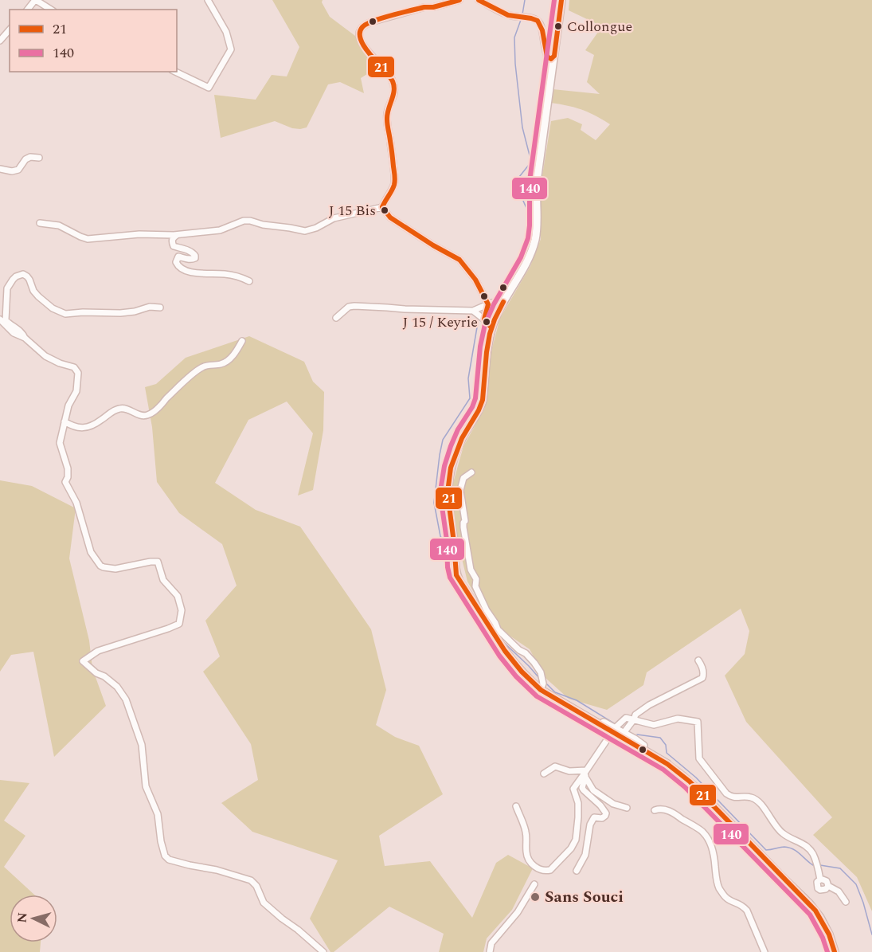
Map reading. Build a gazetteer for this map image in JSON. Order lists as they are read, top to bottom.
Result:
{
  "places": [
    "Collongue",
    "J 15 Bis",
    "J 15 / Keyrie",
    "Sans Souci"
  ],
  "lines": ["transit line 21", "transit line 140"],
  "legend": ["21", "140"],
  "north": "left"
}
